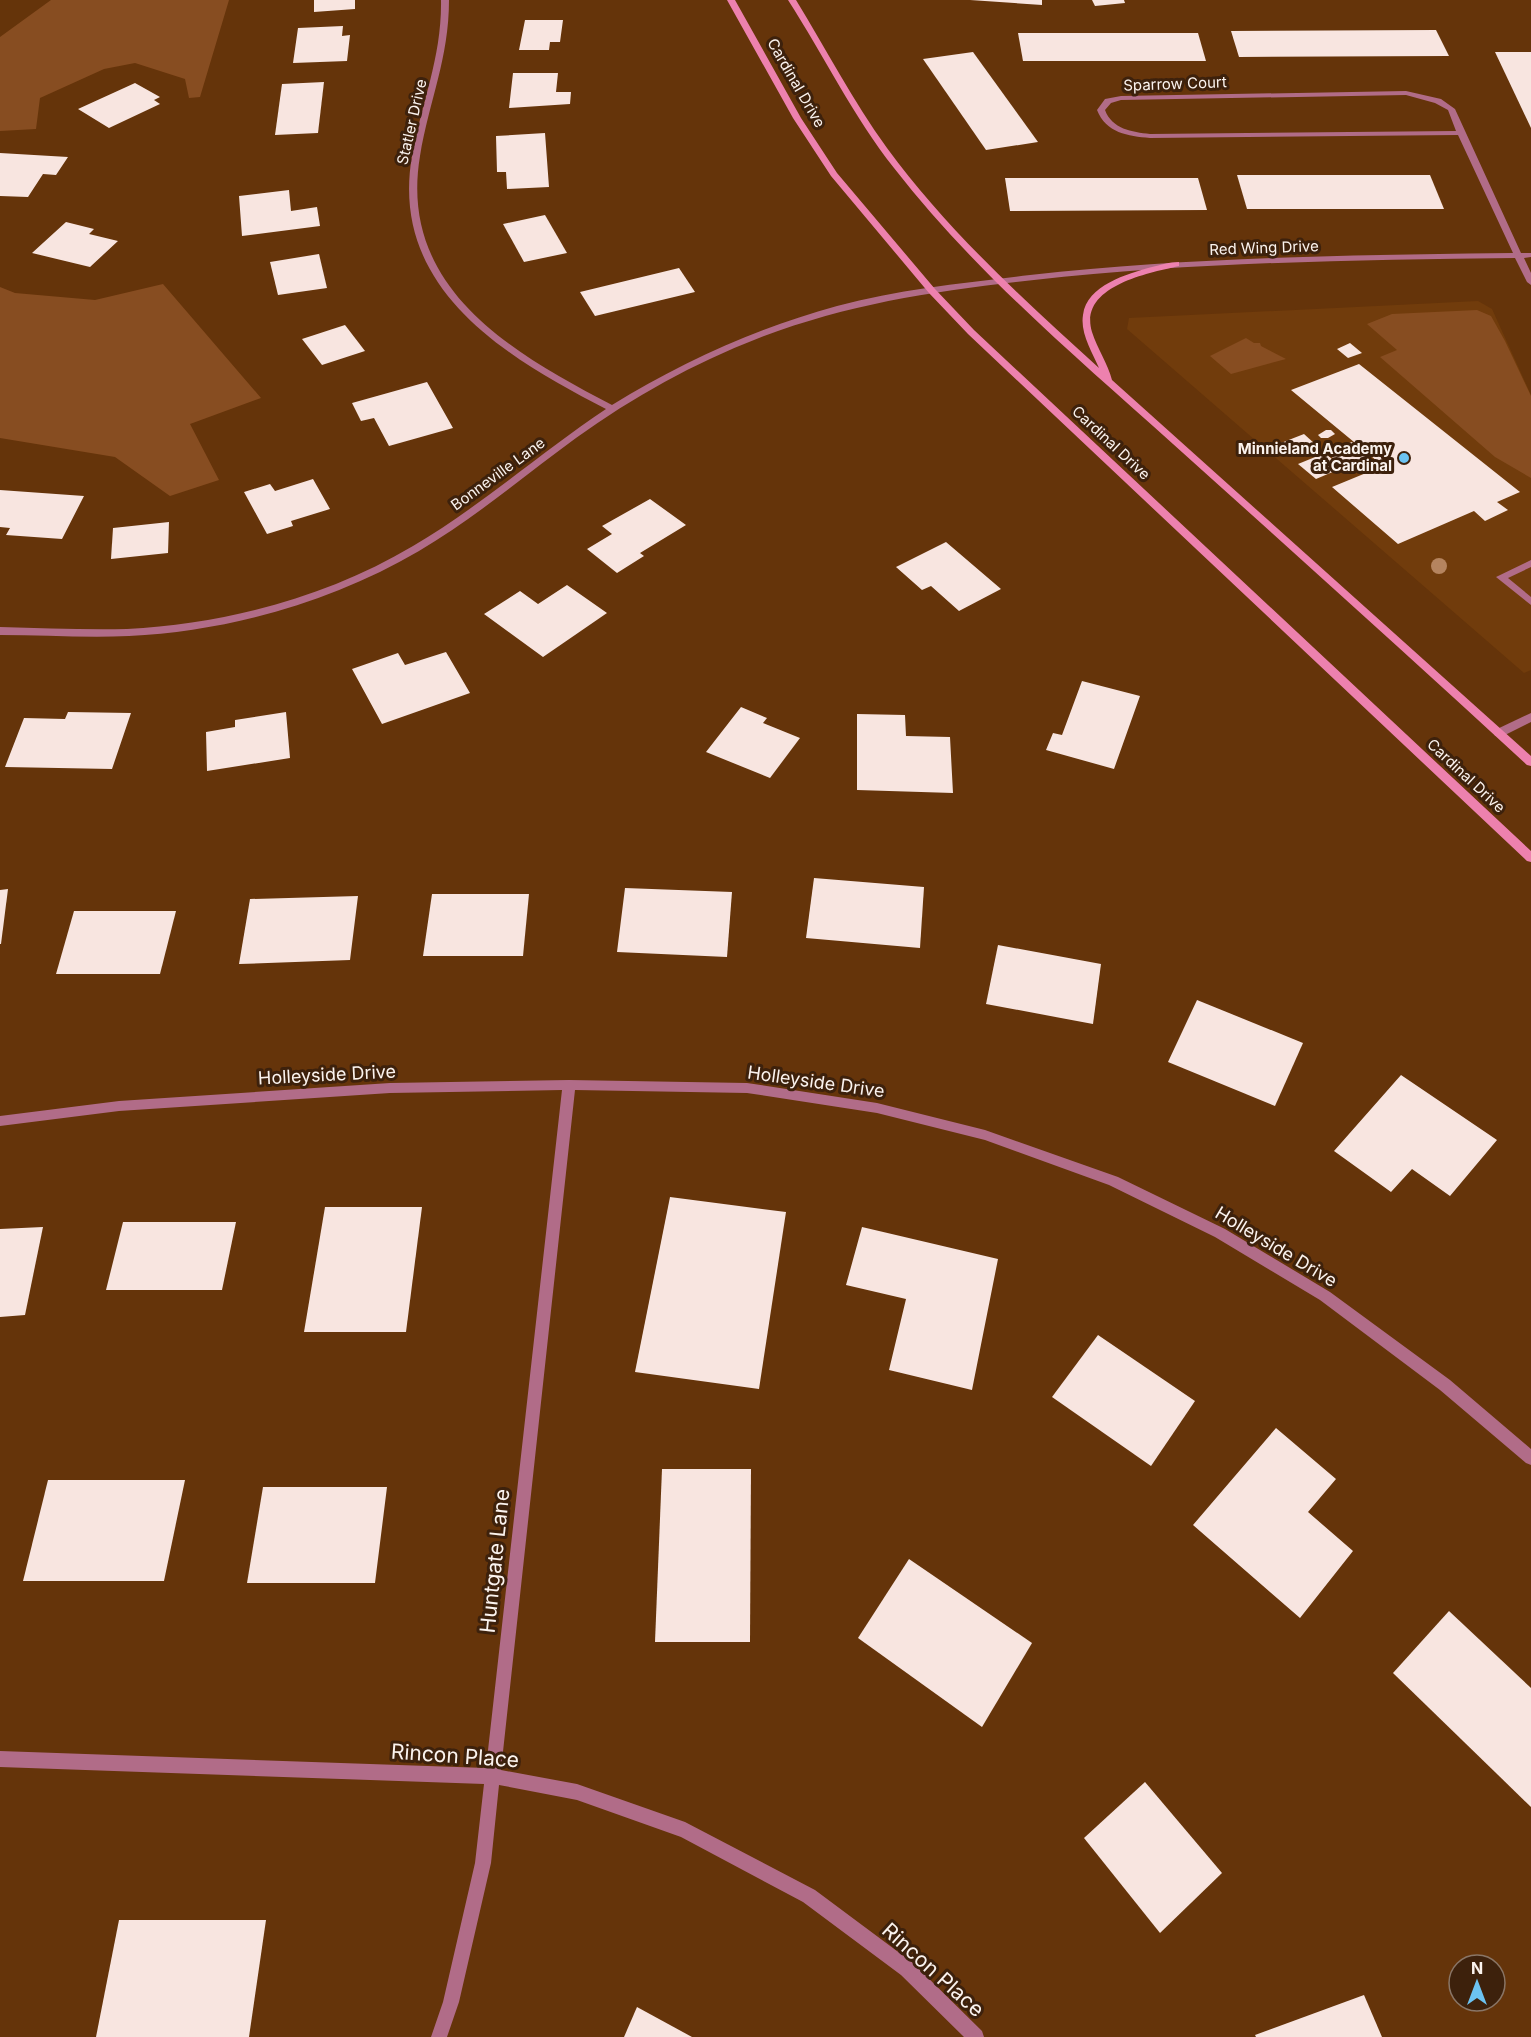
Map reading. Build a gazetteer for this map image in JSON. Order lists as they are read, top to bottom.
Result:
{
  "streets": {
    "main road": ["Cardinal Drive"],
    "street": [
      "Sparrow Court",
      "Statler Drive",
      "Red Wing Drive",
      "Bonneville Lane",
      "Holleyside Drive",
      "Huntgate Lane",
      "Rincon Place"
    ]
  },
  "crossings": [
    ["Cardinal Drive", "Bonneville Lane"],
    ["Sparrow Court", "Red Wing Drive"],
    ["Statler Drive", "Bonneville Lane"],
    ["Red Wing Drive", "Bonneville Lane"],
    ["Holleyside Drive", "Huntgate Lane"],
    ["Huntgate Lane", "Rincon Place"]
  ],
  "places": ["Minnieland Academy at Cardinal"],
  "north": "top"
}
